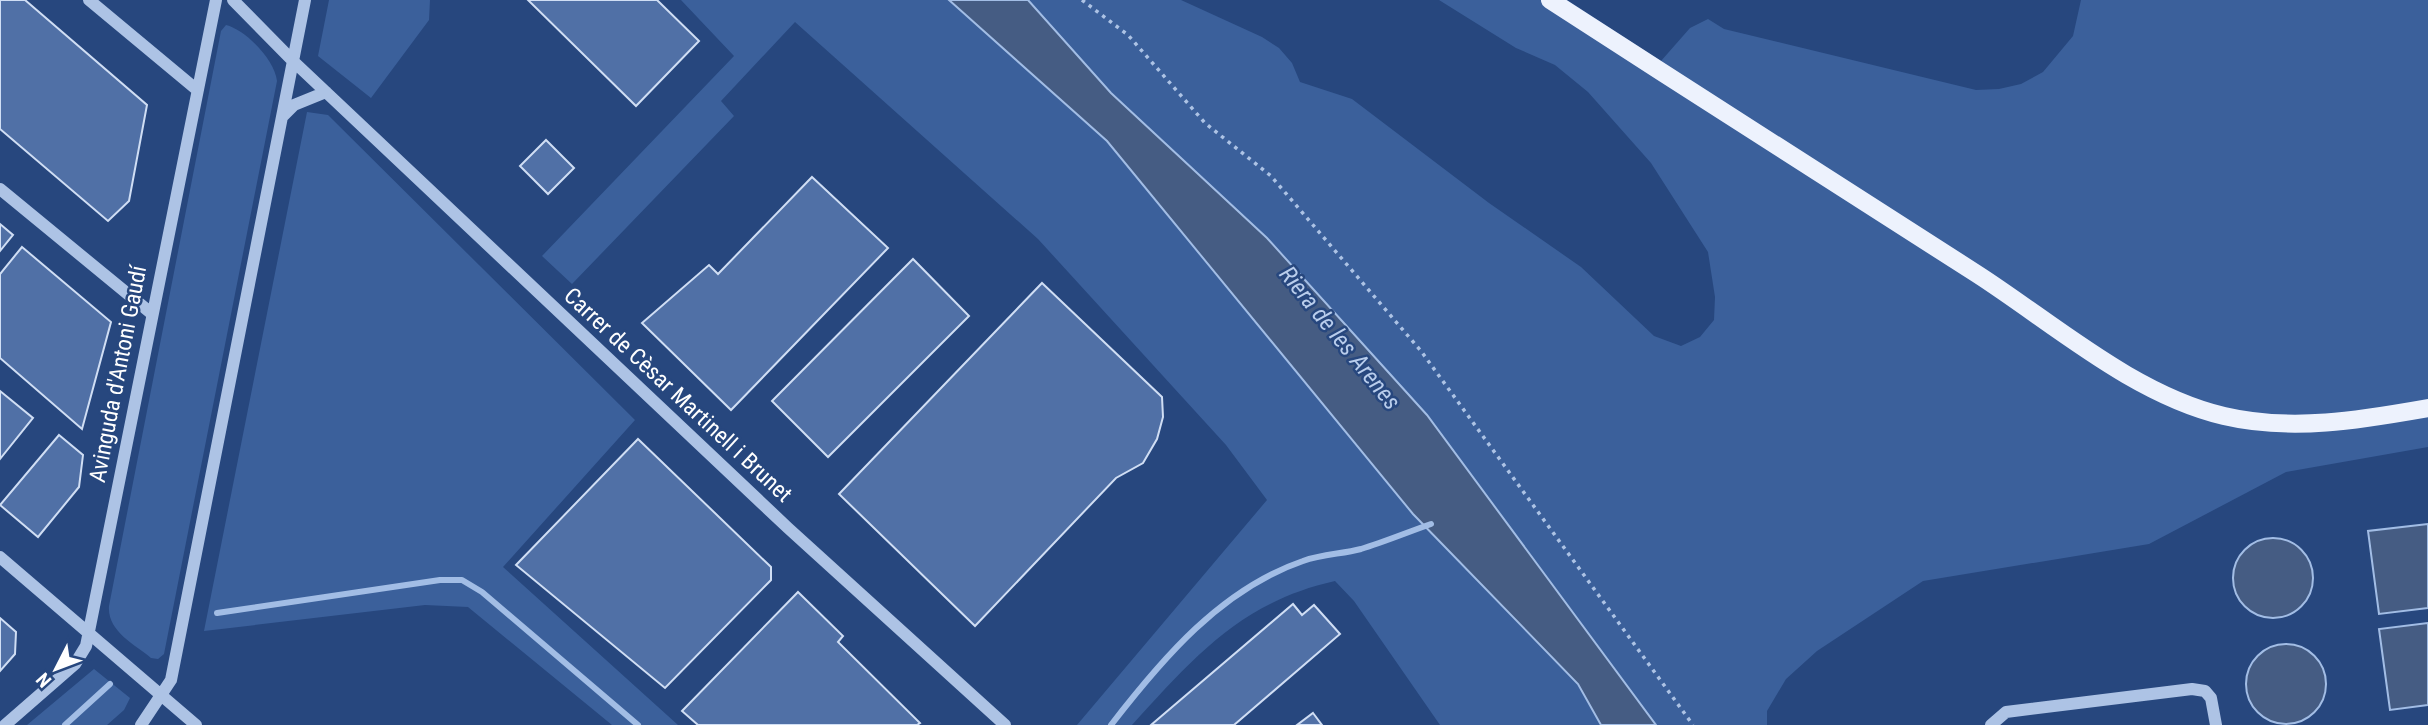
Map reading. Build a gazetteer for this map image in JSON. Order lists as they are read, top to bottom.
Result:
{
  "streets": {
    "street": ["Avinguda d'Antoni Gaudí", "Carrer de Cèsar Martinell i Brunet"]
  },
  "water": ["Riera de les Arenes"],
  "north": "bottom left"
}
